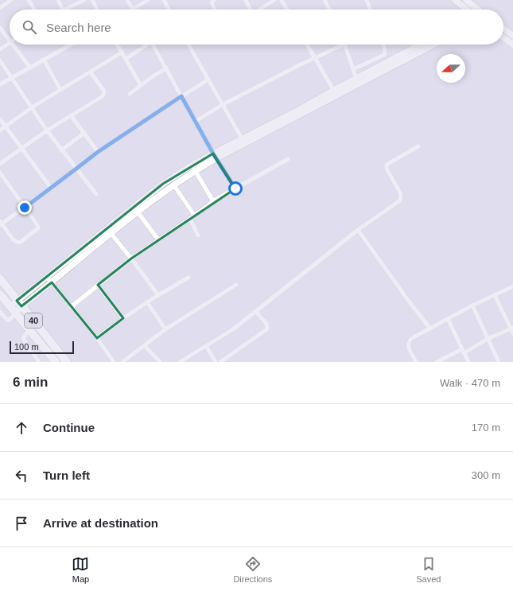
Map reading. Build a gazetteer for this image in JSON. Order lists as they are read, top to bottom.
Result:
{
  "streets": {
    "highway": ["40"]
  },
  "scale_bar": "100 m",
  "north": "left",
  "page": {
    "search": "Search here",
    "scale": "100 m",
    "heading": ["6 min", "Walk · 470 m"],
    "list": [
      ["Continue", "170 m"],
      ["Turn left", "300 m"],
      "Arrive at destination"
    ],
    "nav": ["Map", "Directions", "Saved"]
  }
}
